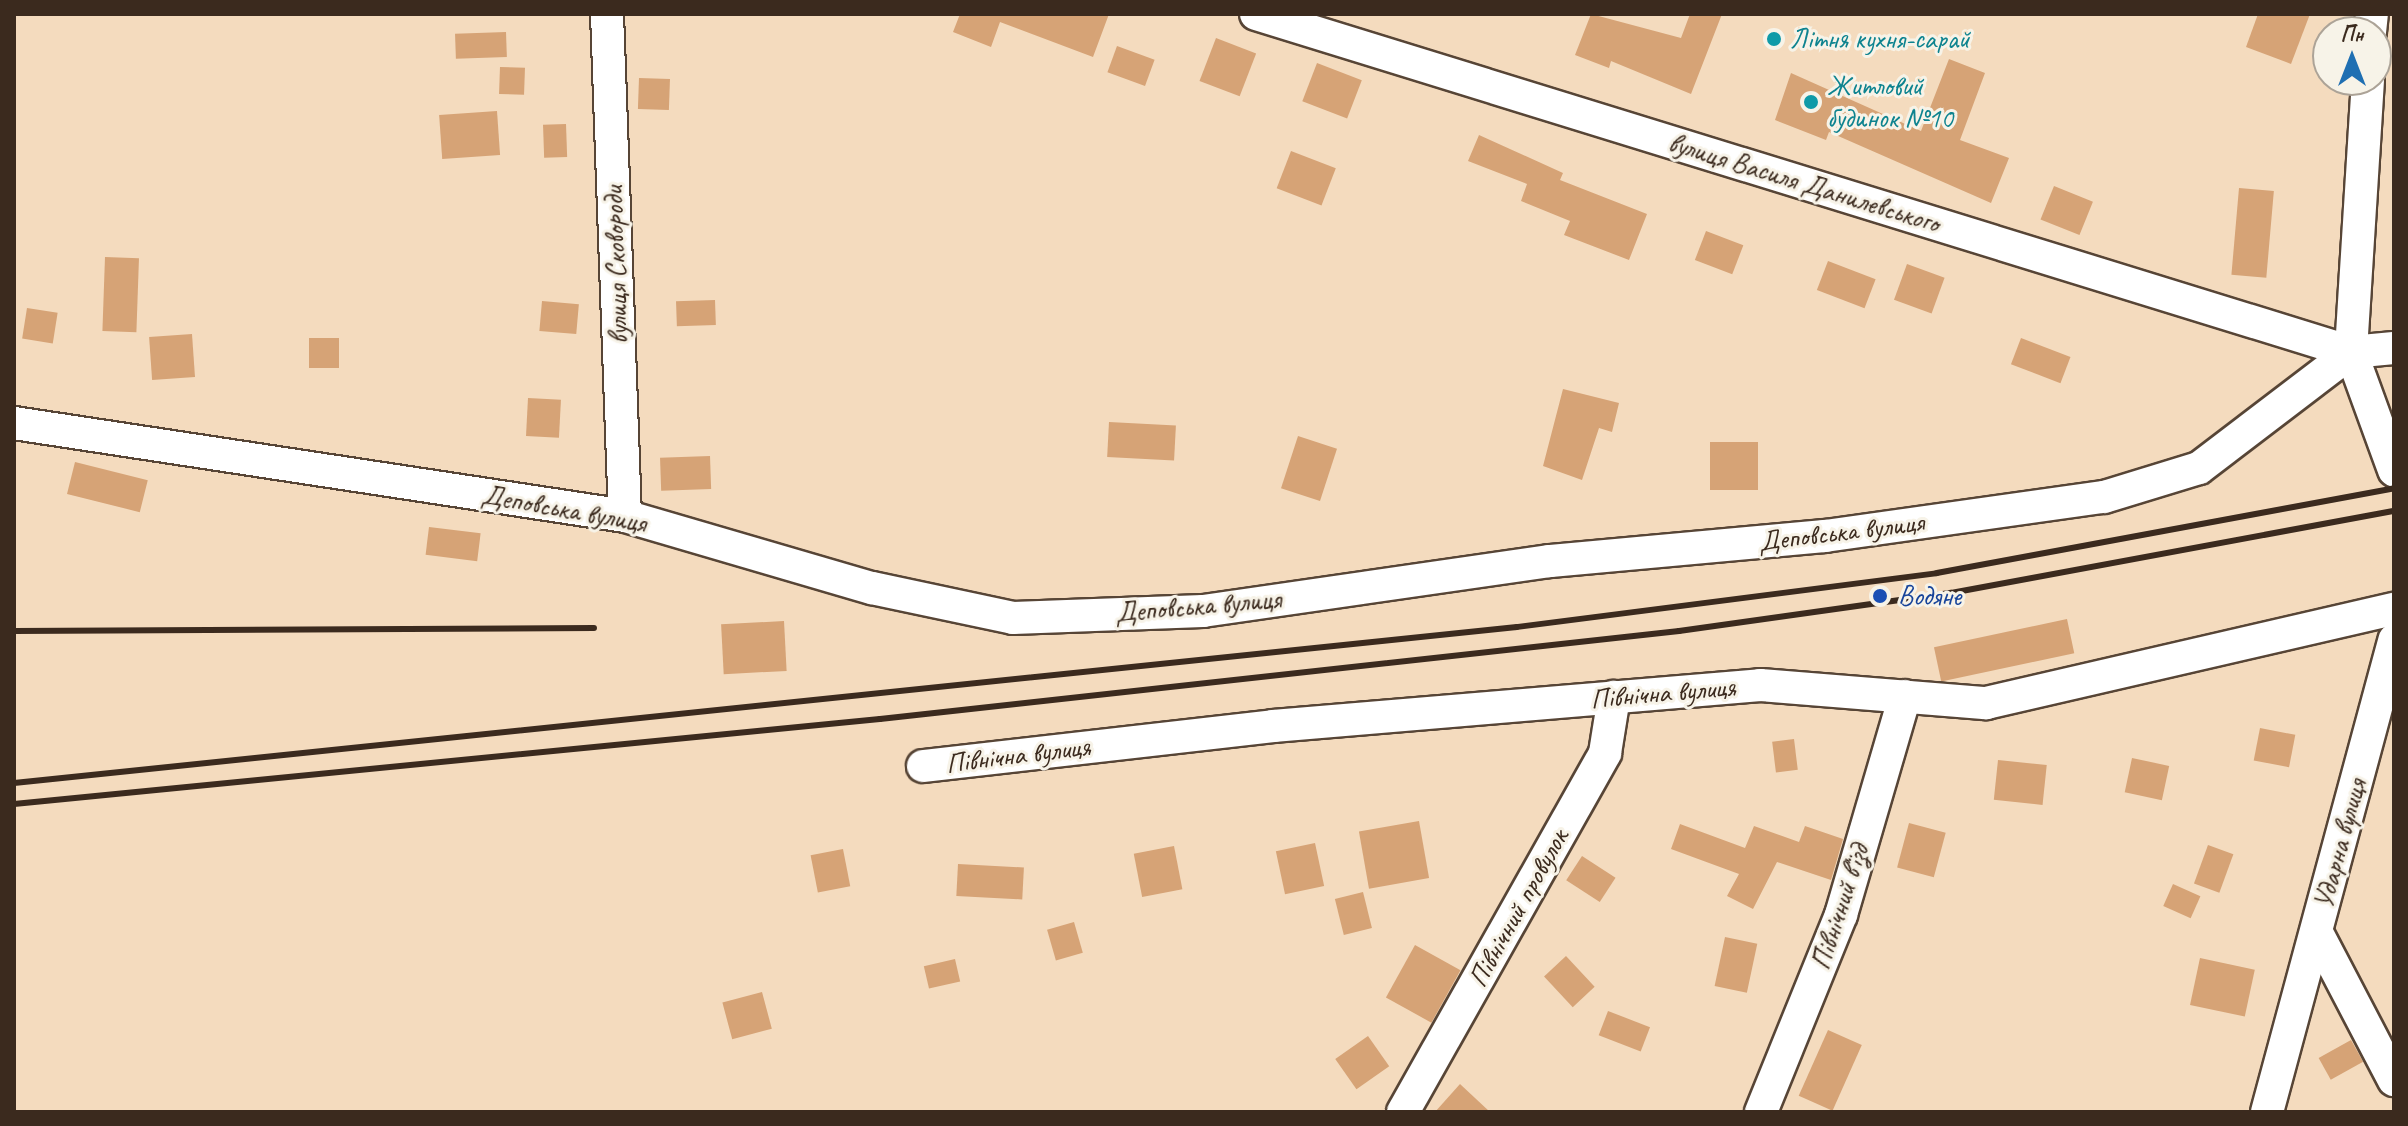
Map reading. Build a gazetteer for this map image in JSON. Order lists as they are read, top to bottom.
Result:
{
  "streets": {
    "street": [
      "вулиця Василя Данилевського",
      "вулиця Сковороди",
      "Деповська вулиця",
      "Північна вулиця",
      "Ударна вулиця",
      "Північний в'їзд",
      "Північний провулок"
    ]
  },
  "crossings": [
    ["вулиця Василя Данилевського", "Деповська вулиця"],
    ["вулиця Сковороди", "Деповська вулиця"],
    ["Північна вулиця", "Північний в'їзд"],
    ["Північна вулиця", "Північний провулок"]
  ],
  "places": ["Літня кухня-сарай", "Житловий будинок №10", "Водяне"],
  "north": "top"
}
